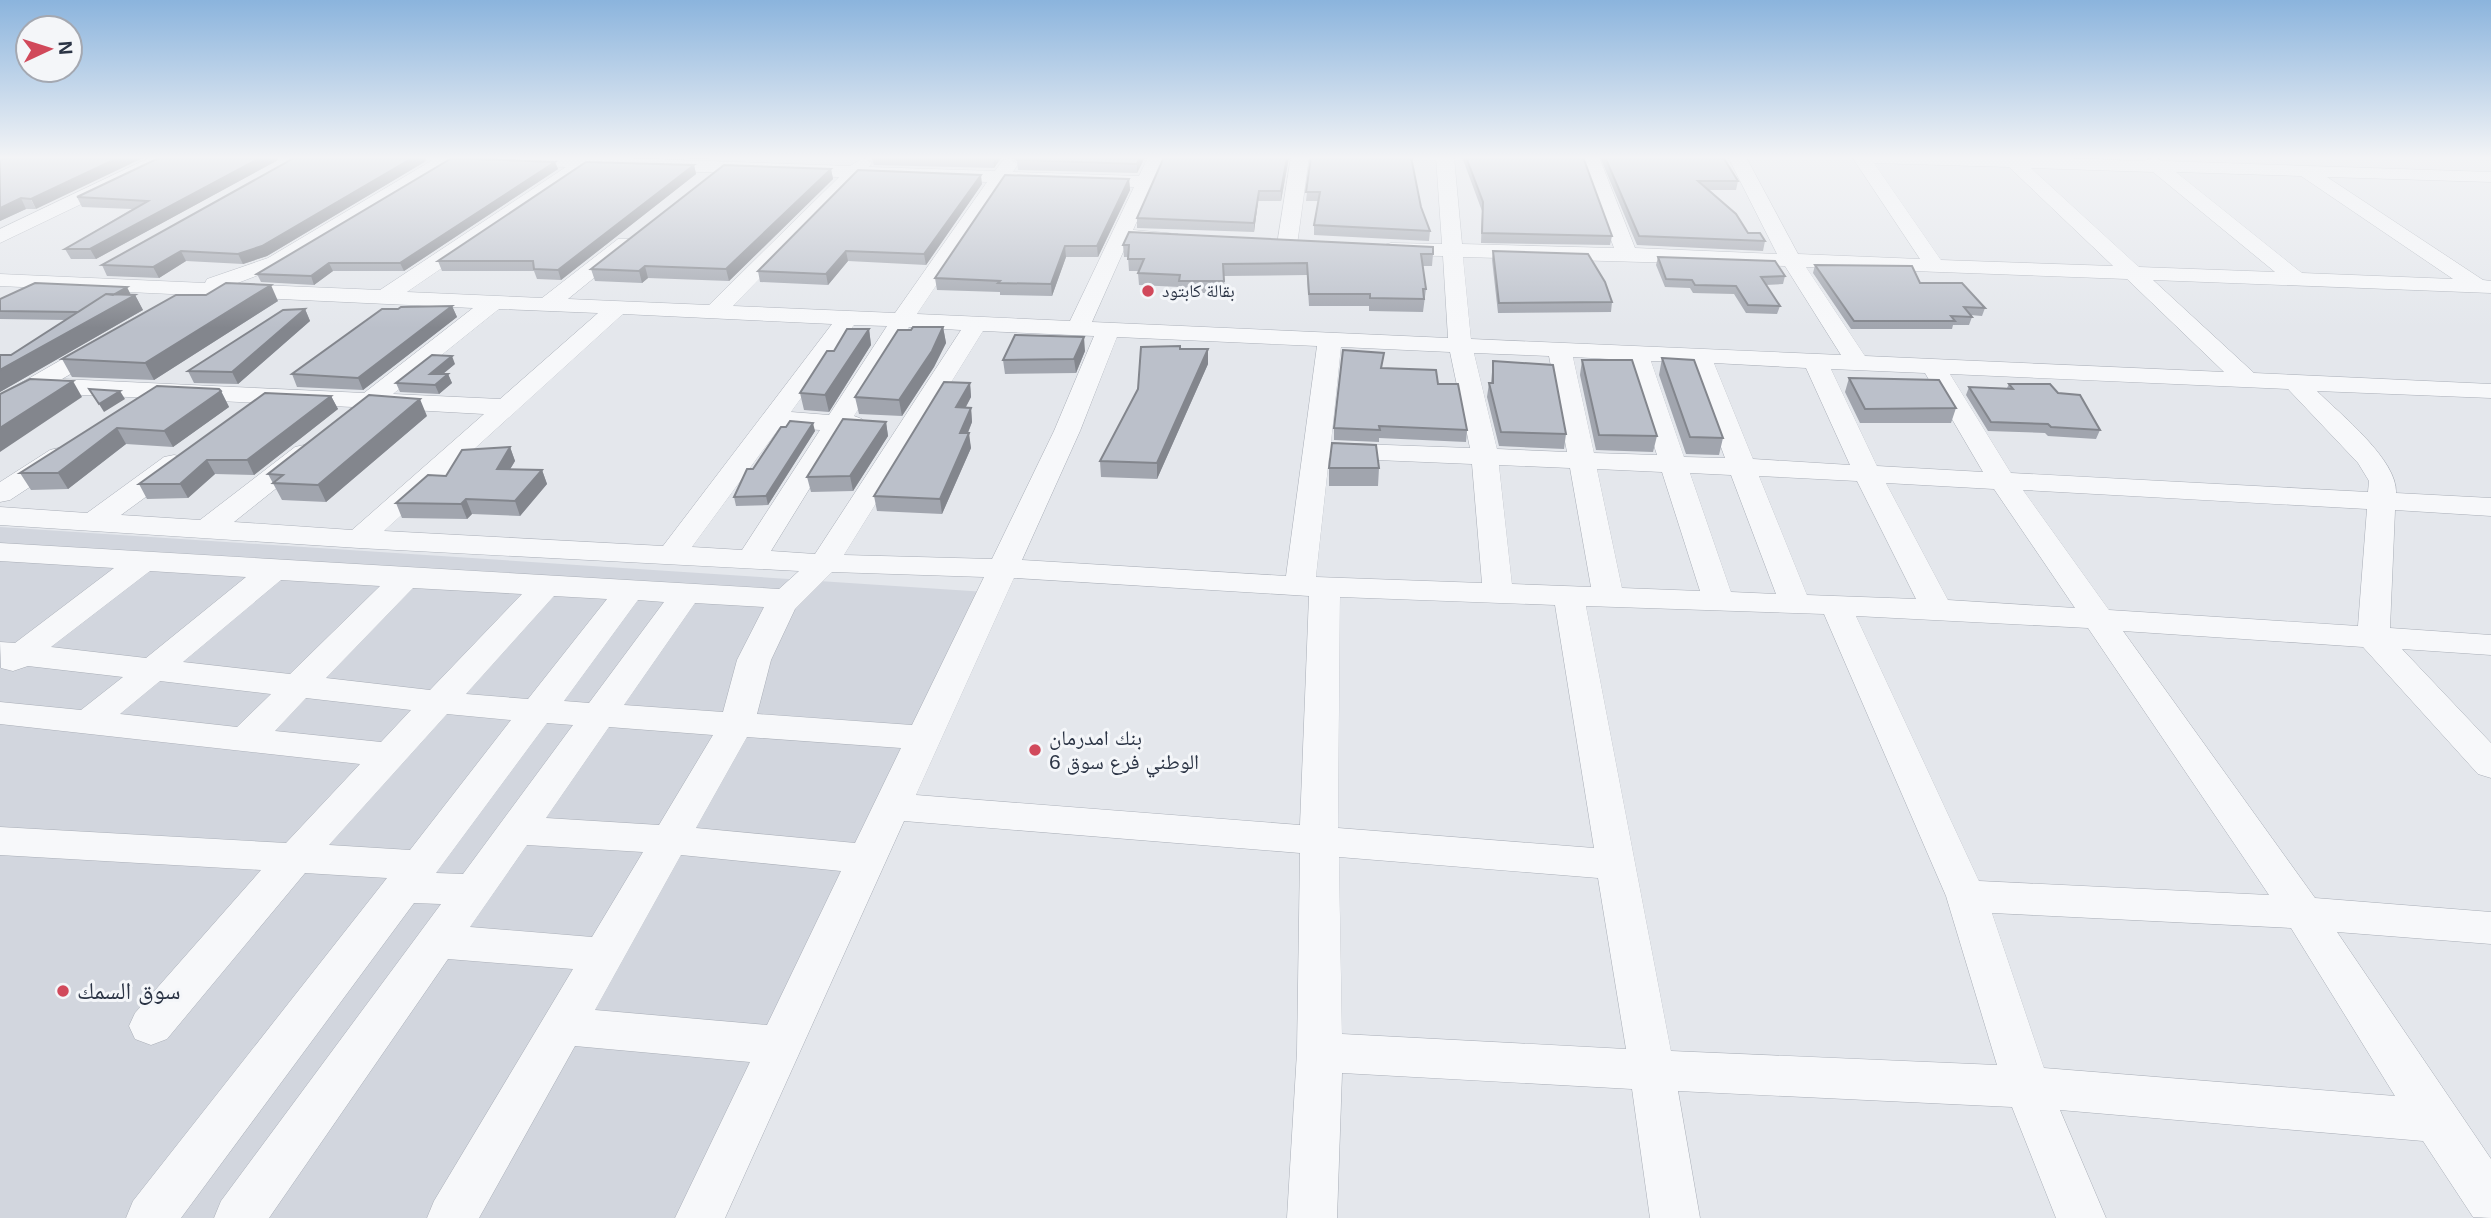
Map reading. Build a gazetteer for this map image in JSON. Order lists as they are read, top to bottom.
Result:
{
  "places": ["بقالة كابتود", "بنك امدرمان الوطني فرع سوق 6", "سوق السمك"],
  "north": "right"
}
